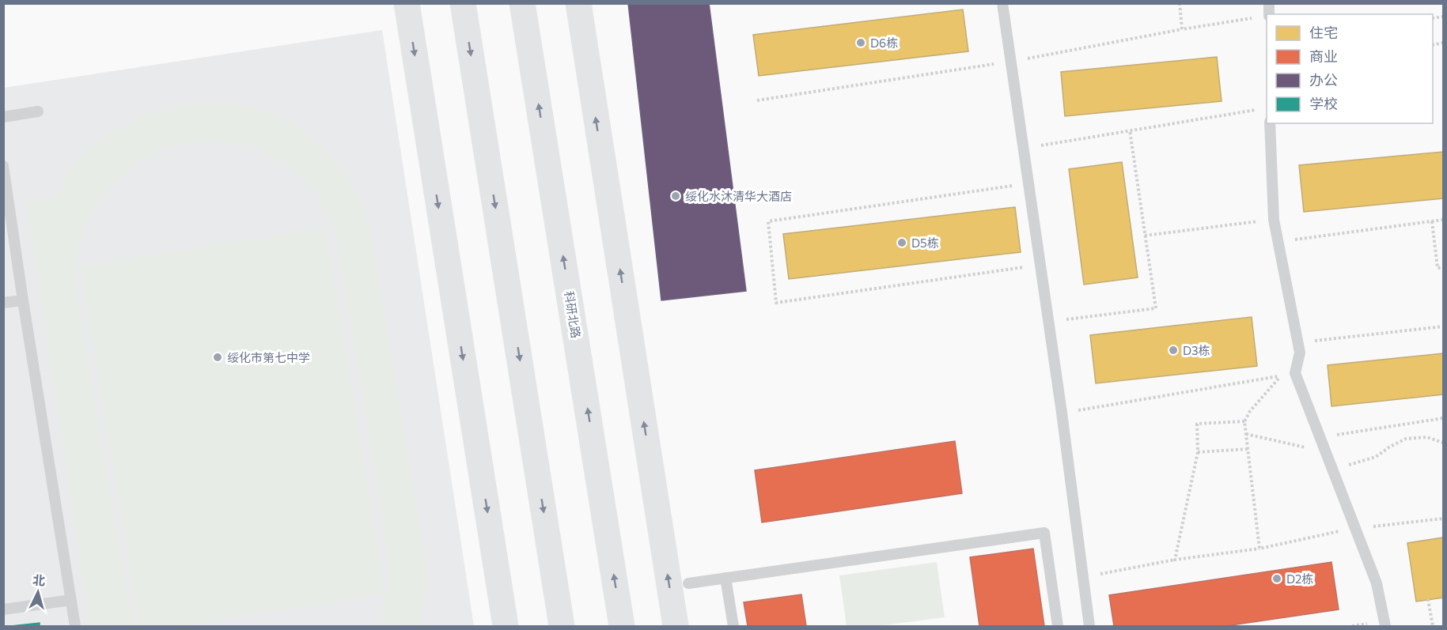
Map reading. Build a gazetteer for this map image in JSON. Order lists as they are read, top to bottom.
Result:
{
  "streets": {
    "main road": ["科研北路"]
  },
  "places": [
    "D6栋",
    "绥化水沐清华大酒店",
    "D5栋",
    "D3栋",
    "绥化市第七中学",
    "D2栋"
  ],
  "legend": [
    "住宅",
    "商业",
    "办公",
    "学校"
  ],
  "north": "top"
}
